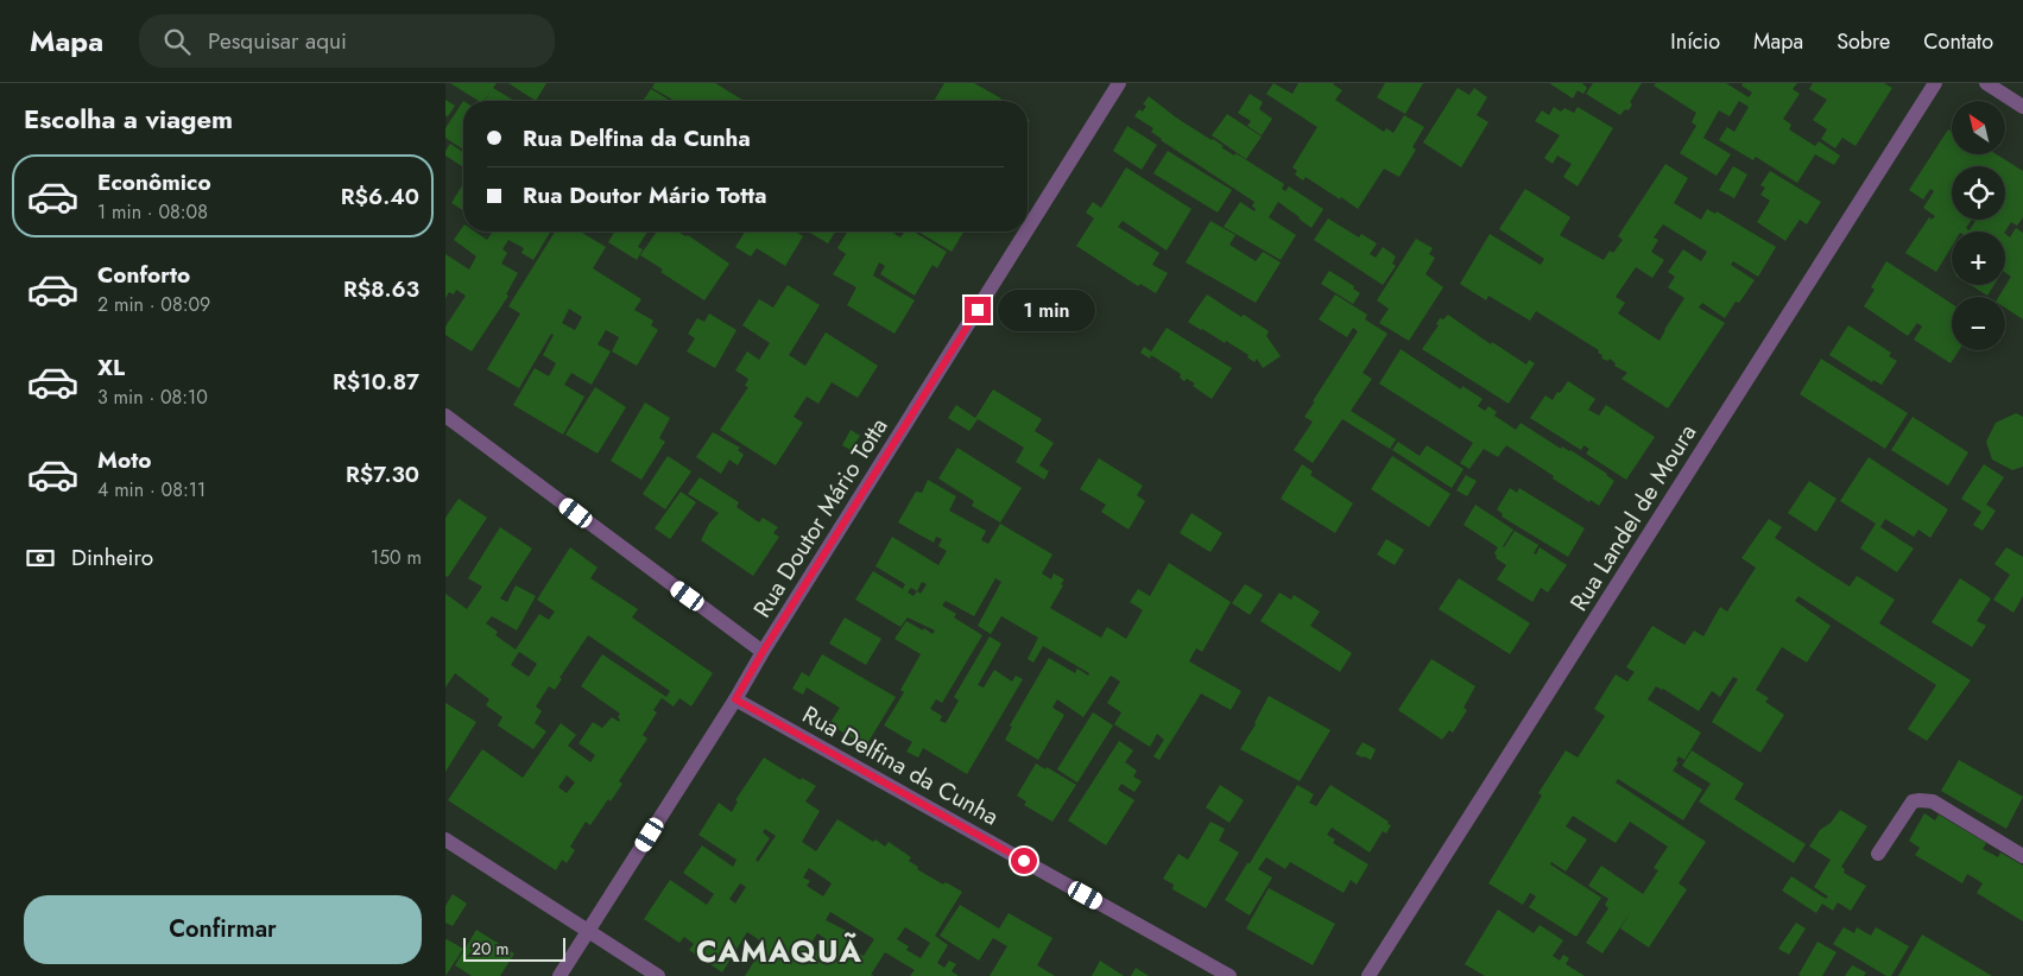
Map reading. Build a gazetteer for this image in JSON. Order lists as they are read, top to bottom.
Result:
{
  "streets": {
    "street": ["Rua Doutor Mário Totta", "Rua Landel de Moura", "Rua Delfina da Cunha"]
  },
  "crossings": [
    ["Rua Doutor Mário Totta", "Rua Delfina da Cunha"]
  ],
  "districts": ["CAMAQUÃ"],
  "scale_bar": "20 m",
  "north": "top left",
  "page": {
    "header": "Mapa",
    "search": "Pesquisar aqui",
    "nav": [
      "Início",
      "Mapa",
      "Sobre",
      "Contato"
    ],
    "heading": "Escolha a viagem",
    "map_buttons": ["+", "−"],
    "banner": ["Rua Delfina da Cunha", "Rua Doutor Mário Totta"],
    "list": [
      {
        "name": "Econômico",
        "note": "1 min · 08:08",
        "value": "R$6.40"
      },
      {
        "name": "Conforto",
        "note": "2 min · 08:09",
        "value": "R$8.63"
      },
      {
        "name": "XL",
        "note": "3 min · 08:10",
        "value": "R$10.87"
      },
      {
        "name": "Moto",
        "note": "4 min · 08:11",
        "value": "R$7.30"
      }
    ],
    "bubble": "1 min",
    "pay": ["Dinheiro", "150 m"],
    "buttons": "Confirmar",
    "scale": "20 m"
  }
}
